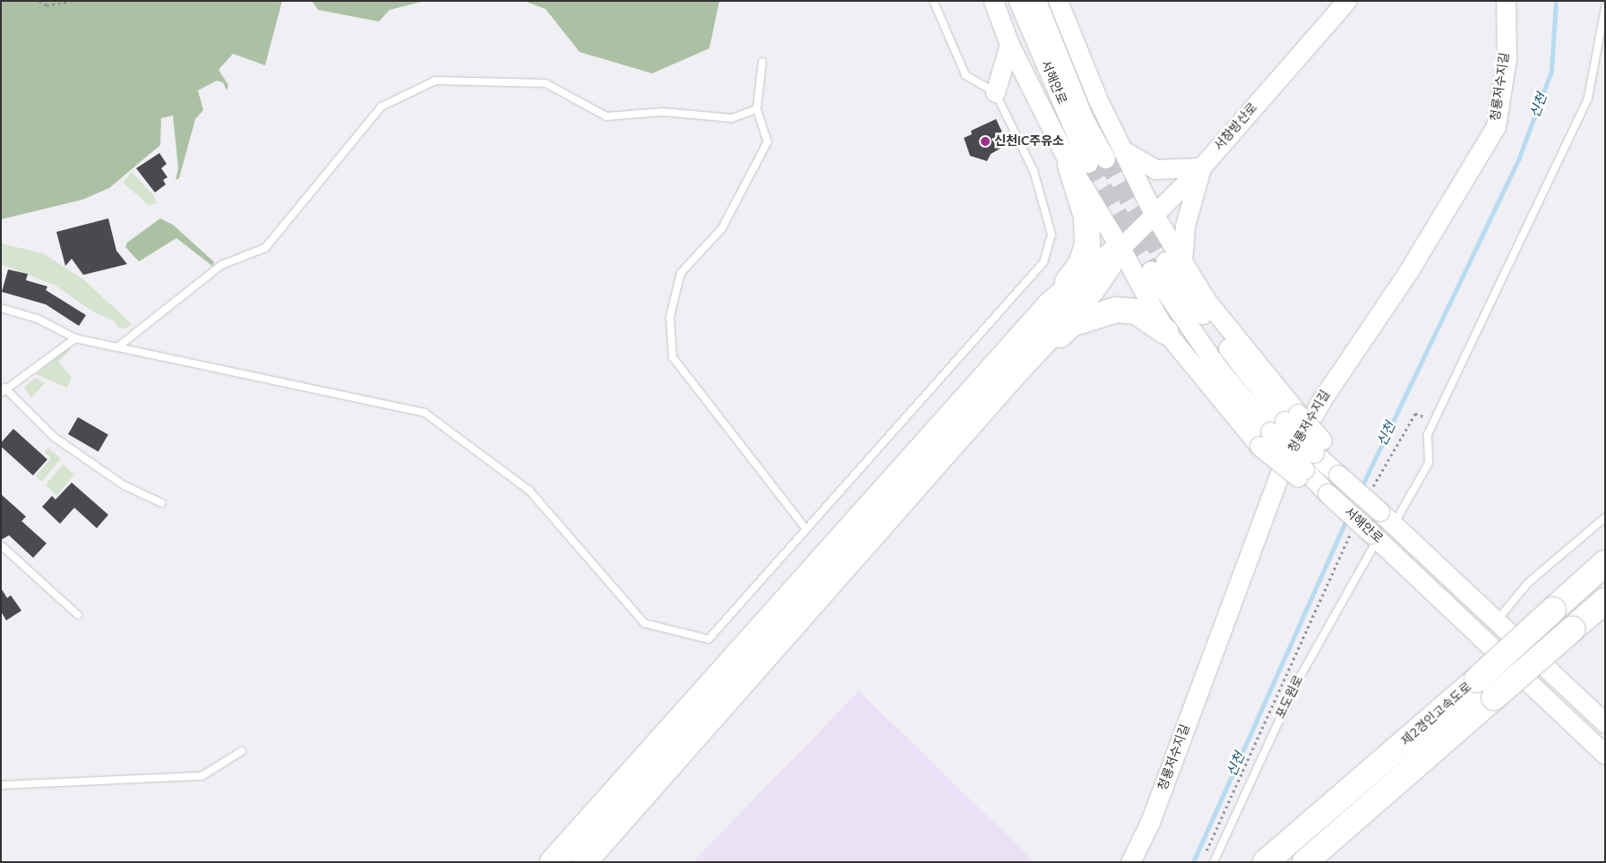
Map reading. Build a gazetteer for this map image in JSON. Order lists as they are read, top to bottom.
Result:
{
  "streets": {
    "highway": ["제2경인고속도로"],
    "main road": ["서해안로", "청룡저수지길", "서창방산로"],
    "lane": ["포도원로"]
  },
  "crossings": [
    ["서해안로", "포도원로"]
  ],
  "water": ["신천"],
  "places": ["신천IC주유소"]
}
